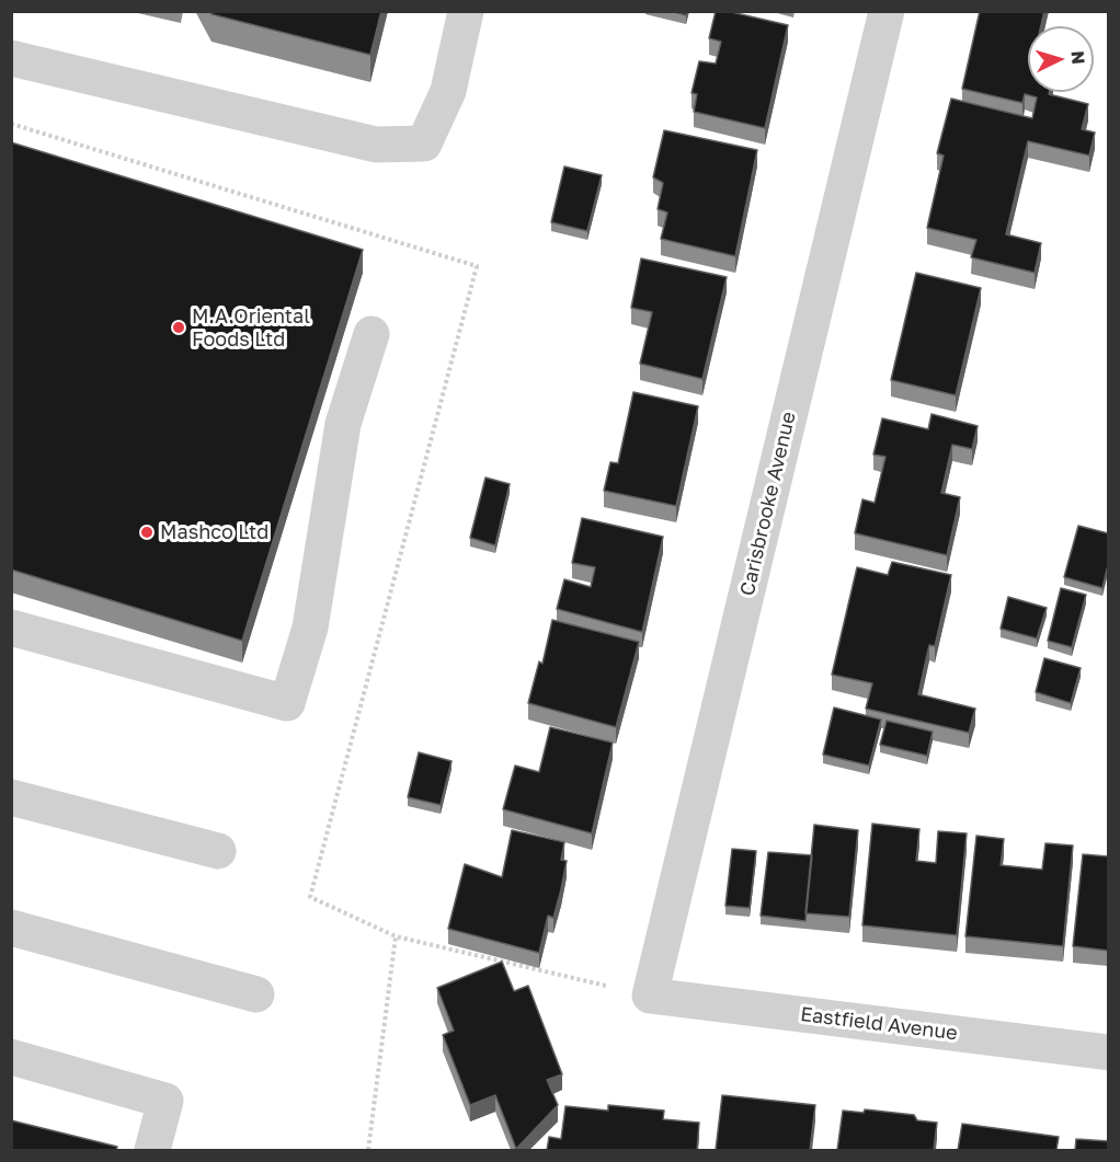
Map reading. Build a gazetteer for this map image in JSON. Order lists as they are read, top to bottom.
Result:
{
  "streets": {
    "street": ["Carisbrooke Avenue", "Eastfield Avenue"]
  },
  "crossings": [
    ["Carisbrooke Avenue", "Eastfield Avenue"]
  ],
  "places": ["M.A.Oriental Foods Ltd", "Mashco Ltd"],
  "north": "right"
}
